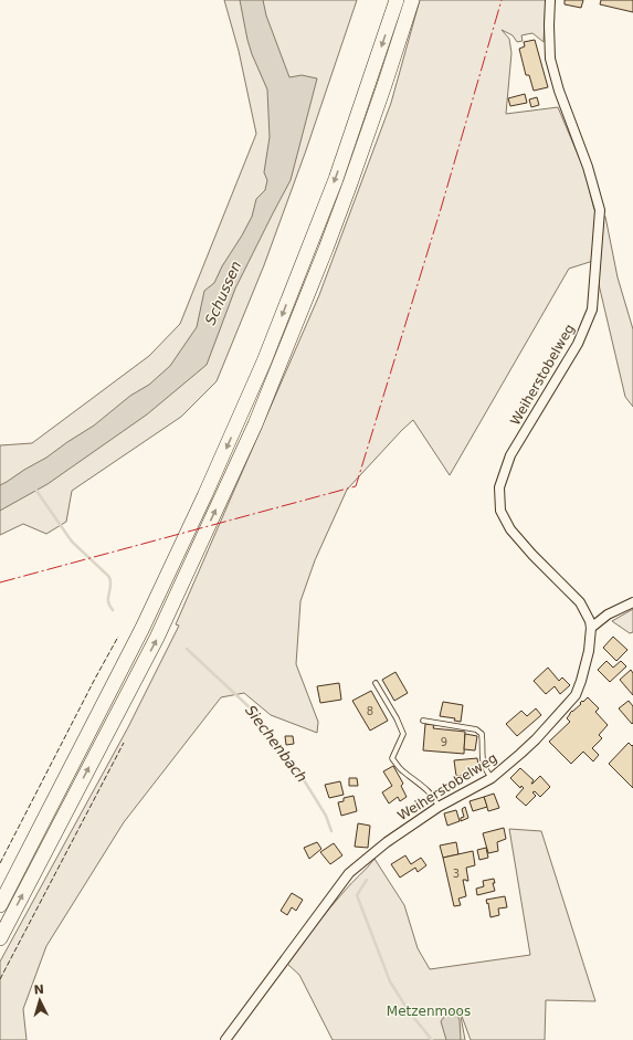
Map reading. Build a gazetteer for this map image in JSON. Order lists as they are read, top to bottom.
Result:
{
  "streets": {
    "street": ["Weiherstobelweg"]
  },
  "water": ["Schussen", "Siechenbach"],
  "parks": ["Metzenmoos"],
  "house_numbers": ["8", "9", "3"],
  "north": "top"
}
